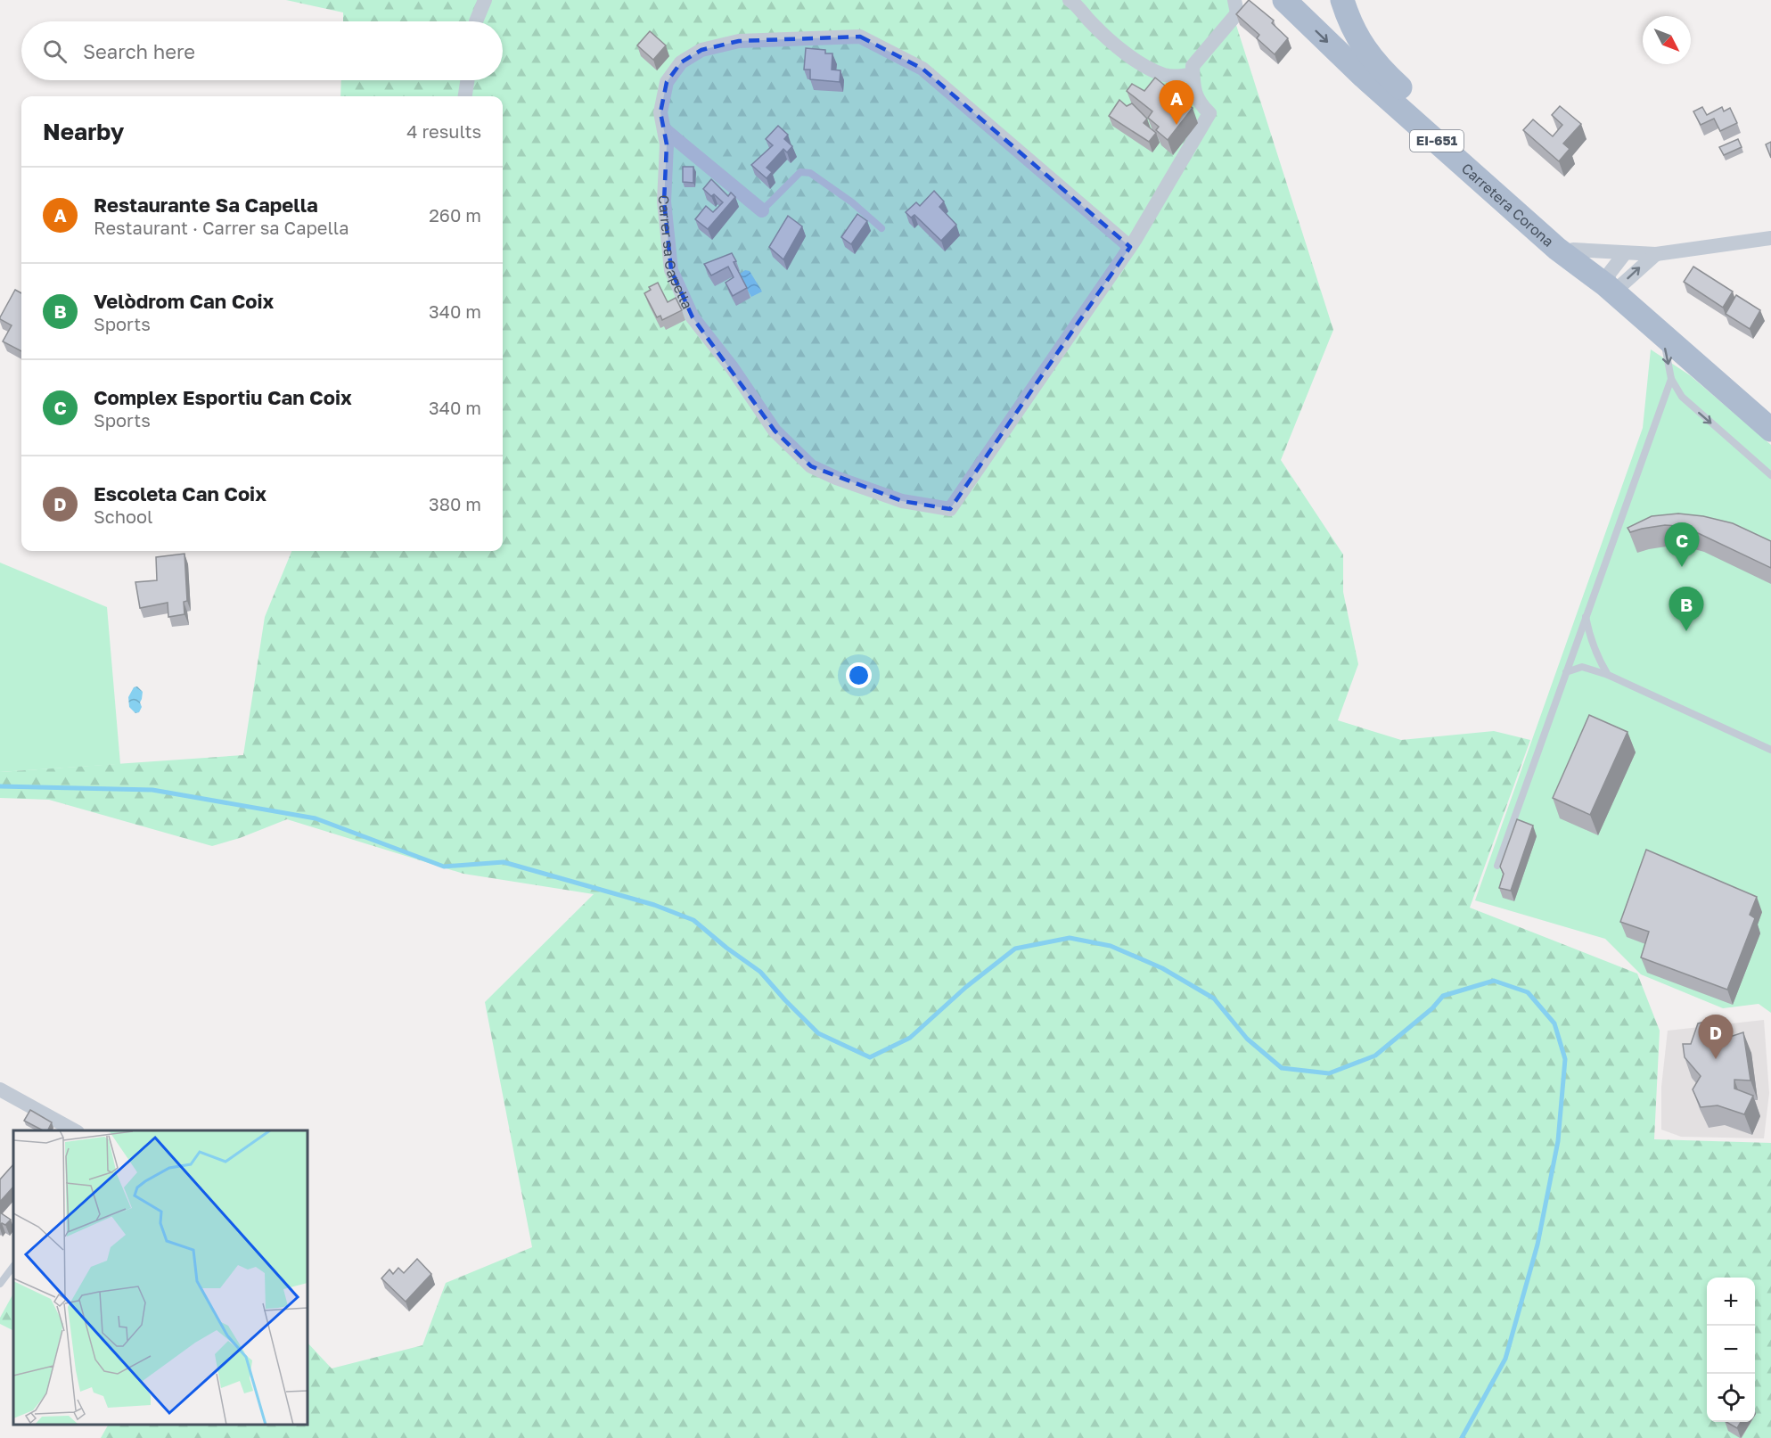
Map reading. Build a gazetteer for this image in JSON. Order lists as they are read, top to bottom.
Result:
{
  "streets": {
    "main road": ["EI-651", "Carretera Corona"],
    "street": ["Carrer sa Capella"]
  },
  "north": "bottom right",
  "page": {
    "search": "Search here",
    "pins": [
      "A",
      "C",
      "B",
      "D"
    ],
    "heading": ["Nearby", "4 results"],
    "list": [
      {
        "mark": "A",
        "name": "Restaurante Sa Capella",
        "note": "Restaurant · Carrer sa Capella",
        "value": "260 m"
      },
      {
        "mark": "B",
        "name": "Velòdrom Can Coix",
        "note": "Sports",
        "value": "340 m"
      },
      {
        "mark": "C",
        "name": "Complex Esportiu Can Coix",
        "note": "Sports",
        "value": "340 m"
      },
      {
        "mark": "D",
        "name": "Escoleta Can Coix",
        "note": "School",
        "value": "380 m"
      }
    ],
    "map_buttons": ["+", "−"]
  }
}
